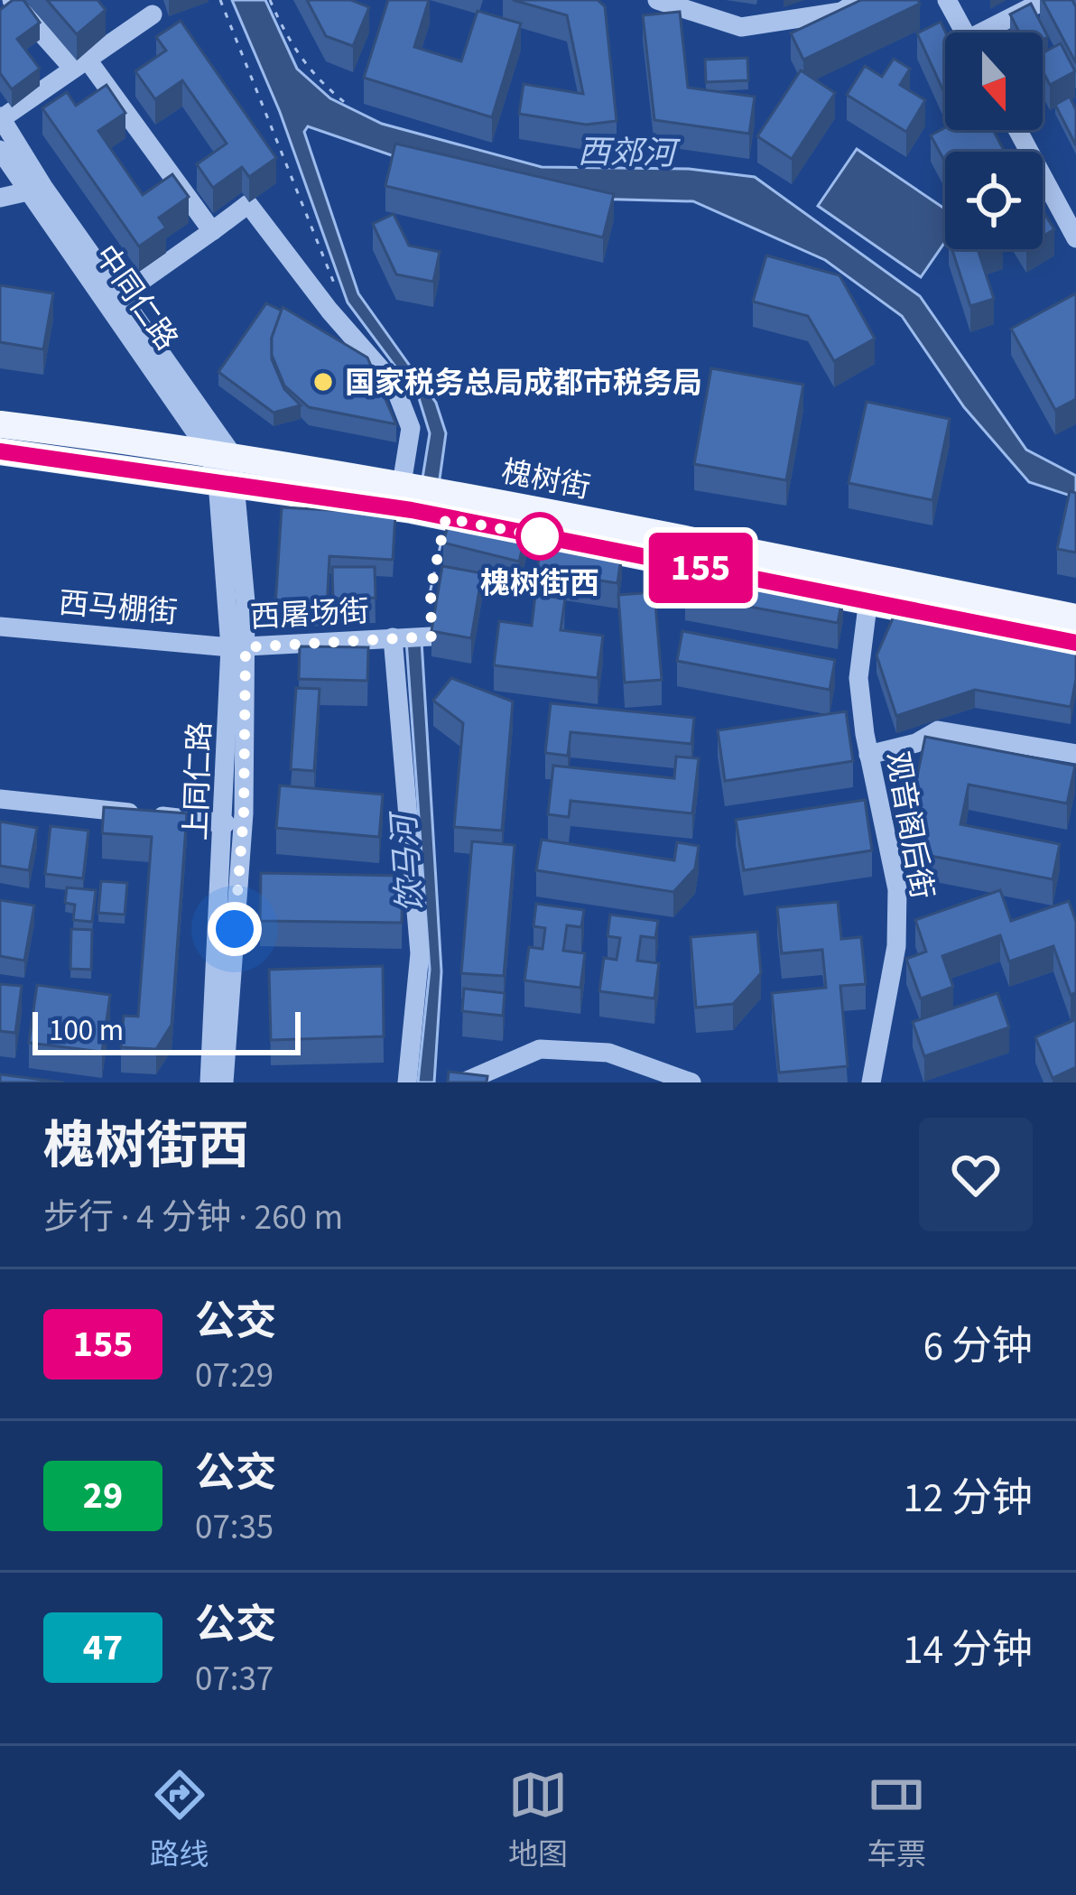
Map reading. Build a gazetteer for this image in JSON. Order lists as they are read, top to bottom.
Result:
{
  "streets": {
    "main road": ["槐树街"],
    "street": [
      "中同仁路",
      "西马棚街",
      "西屠场街",
      "上同仁路",
      "观音阁后街"
    ]
  },
  "crossings": [
    ["中同仁路", "槐树街"],
    ["中同仁路", "上同仁路"],
    ["槐树街", "上同仁路"],
    ["槐树街", "观音阁后街"],
    ["西马棚街", "西屠场街"],
    ["西马棚街", "上同仁路"],
    ["西屠场街", "上同仁路"]
  ],
  "water": ["西郊河", "饮马河"],
  "places": ["国家税务总局成都市税务局", "槐树街西"],
  "lines": ["bus line 155"],
  "scale_bar": "100 m",
  "north": "bottom",
  "page": {
    "on_map": "155",
    "scale": "100 m",
    "heading": ["槐树街西", "步行 · 4 分钟 · 260 m"],
    "list": [
      {
        "mark": "155",
        "name": "公交",
        "note": "07:29",
        "value": "6 分钟"
      },
      {
        "mark": "29",
        "name": "公交",
        "note": "07:35",
        "value": "12 分钟"
      },
      {
        "mark": "47",
        "name": "公交",
        "note": "07:37",
        "value": "14 分钟"
      }
    ],
    "tabs": ["路线", "地图", "车票"]
  }
}
